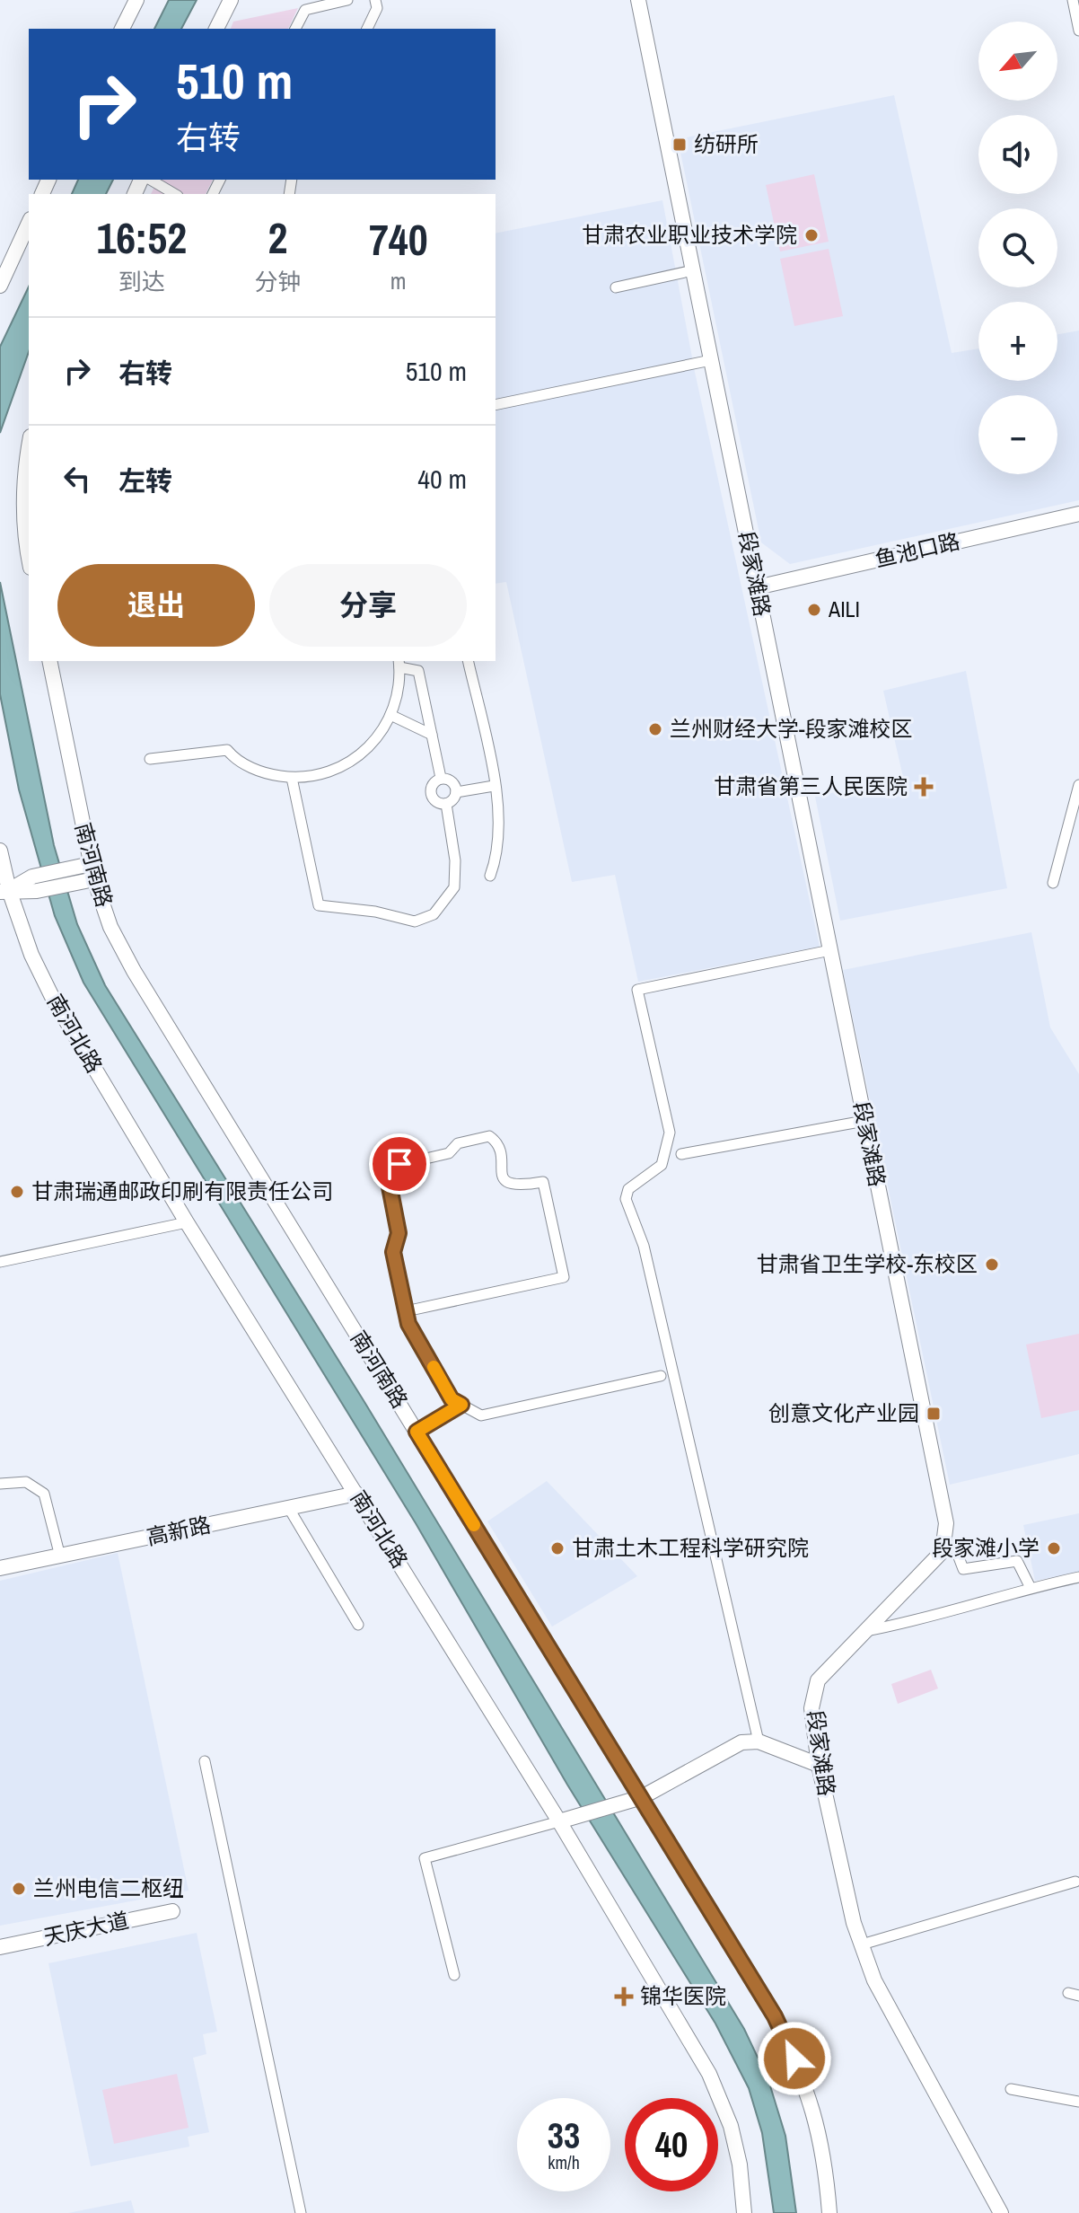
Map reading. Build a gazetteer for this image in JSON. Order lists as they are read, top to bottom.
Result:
{
  "streets": {
    "street": [
      "鱼池口路",
      "段家滩路",
      "南河南路",
      "南河北路",
      "高新路",
      "天庆大道"
    ]
  },
  "crossings": [
    ["鱼池口路", "段家滩路"],
    ["南河北路", "高新路"]
  ],
  "places": {
    "transit": ["纺研所", "创意文化产业园"],
    "other": [
      "甘肃农业职业技术学院",
      "AILI",
      "兰州财经大学-段家滩校区",
      "甘肃瑞通邮政印刷有限责任公司",
      "甘肃省卫生学校-东校区",
      "甘肃土木工程科学研究院",
      "段家滩小学",
      "兰州电信二枢纽"
    ],
    "health": ["甘肃省第三人民医院", "锦华医院"]
  },
  "north": "bottom left",
  "page": {
    "map_buttons": ["+", "−"],
    "turn": ["510 m", "右转"],
    "eta": [
      "16:52",
      "到达",
      "2",
      "分钟",
      "740",
      "m"
    ],
    "list": [
      {
        "name": "右转",
        "value": "510 m"
      },
      {
        "name": "左转",
        "value": "40 m"
      }
    ],
    "buttons": ["退出", "分享"],
    "speed": "33 km/h",
    "limit": "40"
  }
}
